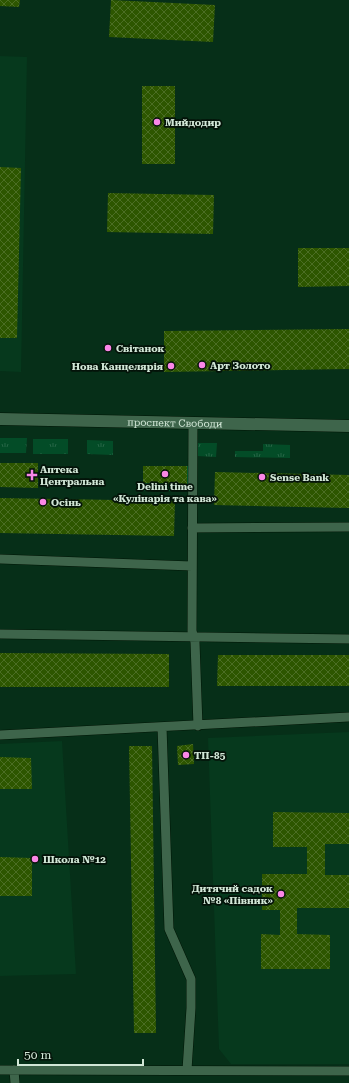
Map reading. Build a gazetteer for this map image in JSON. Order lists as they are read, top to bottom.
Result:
{
  "streets": {
    "street": ["проспект Свободи"]
  },
  "places": {
    "other": [
      "Мийдодир",
      "Свiтанок",
      "Арт Золото",
      "Нова Канцелярія",
      "Delini time «Кулінарія та кава»",
      "Sense Bank",
      "Осінь",
      "ТП-85",
      "Школа №12",
      "Дитячий садок №8 «Півник»"
    ],
    "health": ["Аптека Центральна"]
  },
  "scale_bar": "50 m"
}
